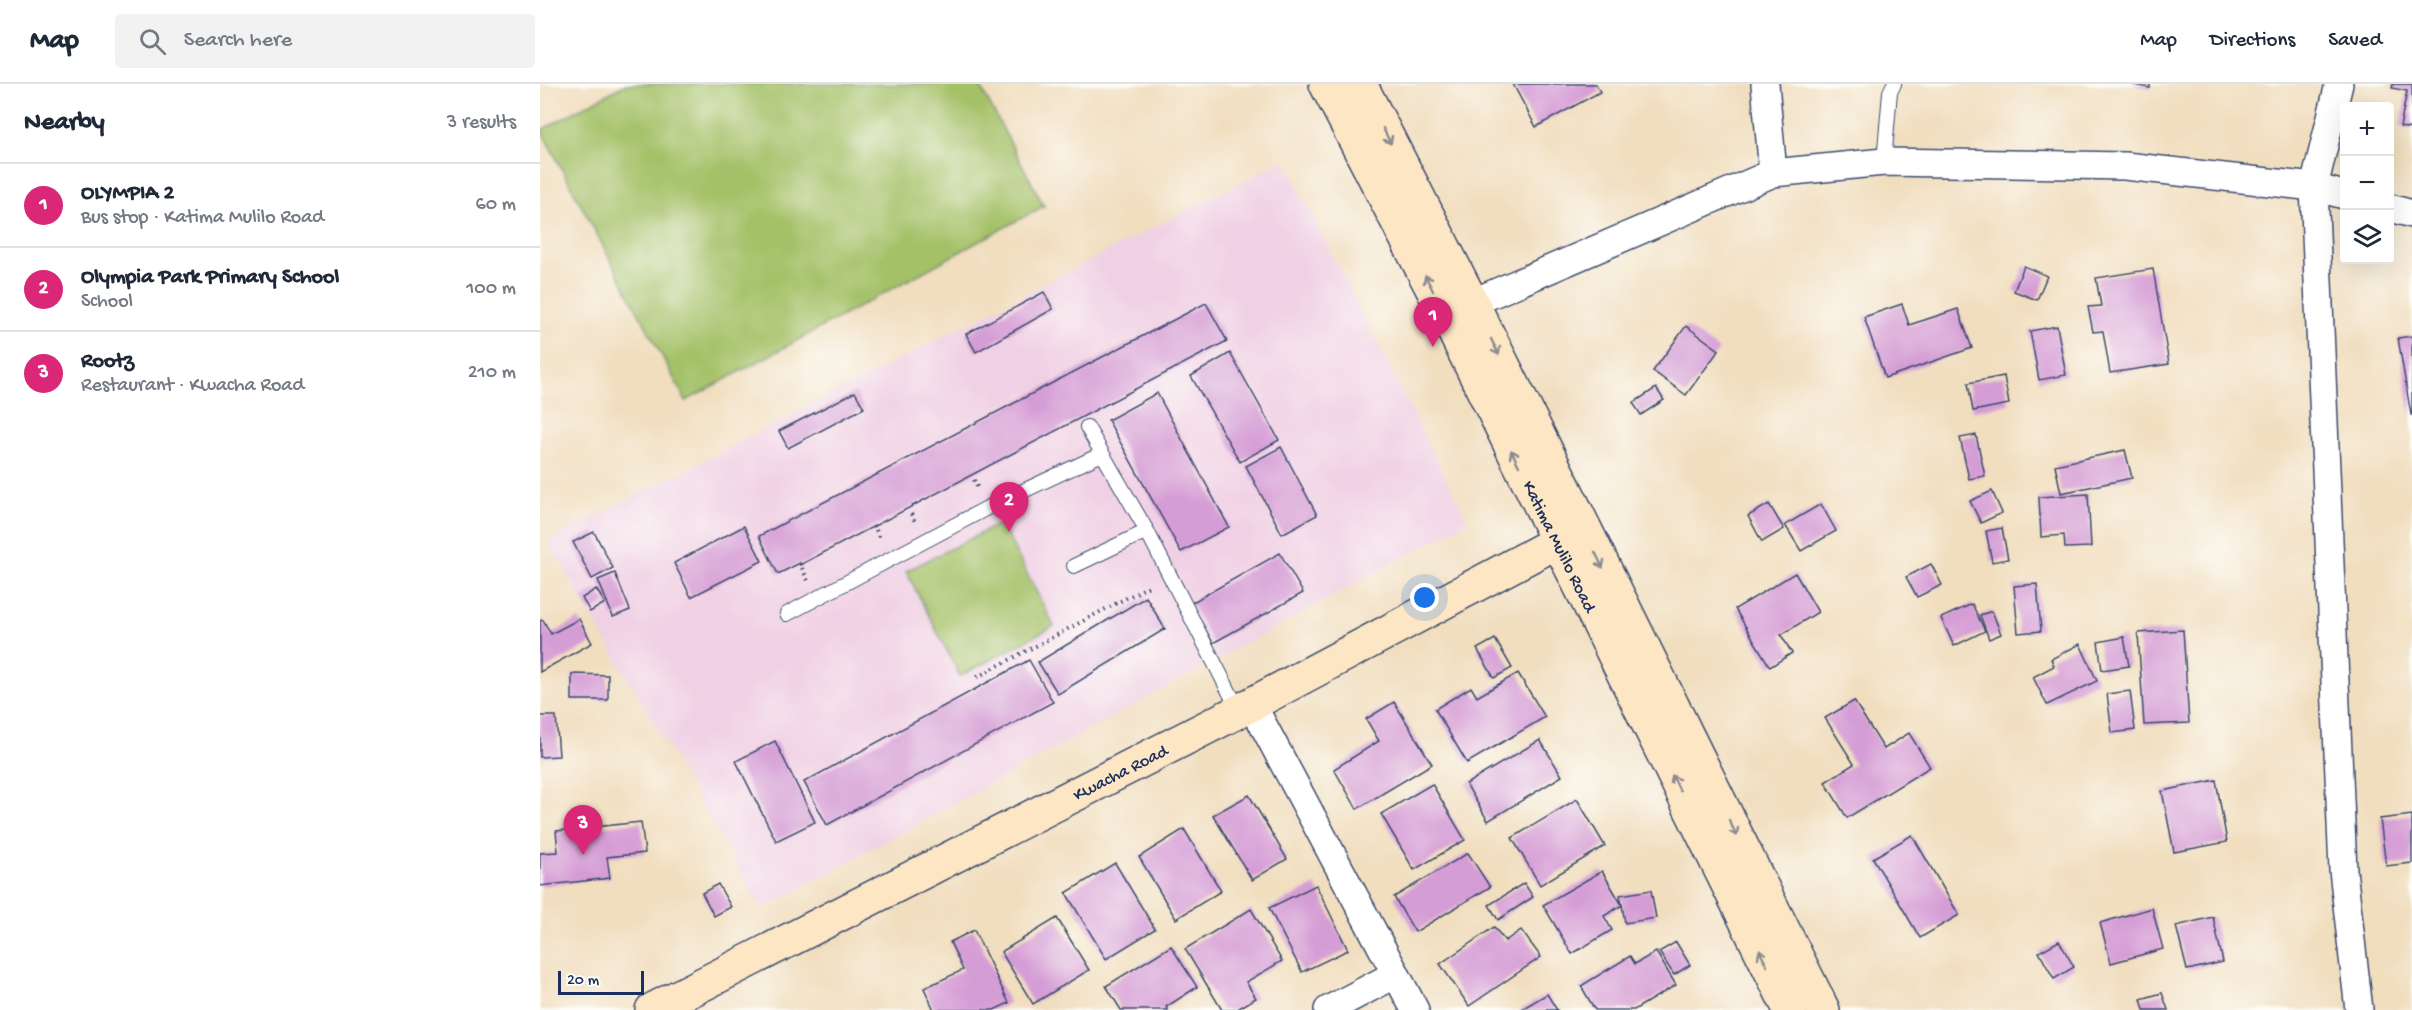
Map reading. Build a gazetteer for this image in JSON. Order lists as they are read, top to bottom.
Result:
{
  "streets": {
    "main road": ["Katima Mulilo Road", "Kwacha Road"]
  },
  "crossings": [
    ["Katima Mulilo Road", "Kwacha Road"]
  ],
  "scale_bar": "20 m",
  "page": {
    "header": "Map",
    "search": "Search here",
    "nav": ["Map", "Directions", "Saved"],
    "heading": ["Nearby", "3 results"],
    "map_buttons": ["+", "−"],
    "list": [
      {
        "mark": "1",
        "name": "OLYMPIA 2",
        "note": "Bus stop · Katima Mulilo Road",
        "value": "60 m"
      },
      {
        "mark": "2",
        "name": "Olympia Park Primary School",
        "note": "School",
        "value": "100 m"
      },
      {
        "mark": "3",
        "name": "Rootz",
        "note": "Restaurant · Kwacha Road",
        "value": "210 m"
      }
    ],
    "pins": ["1", "2", "3"],
    "scale": "20 m"
  }
}
